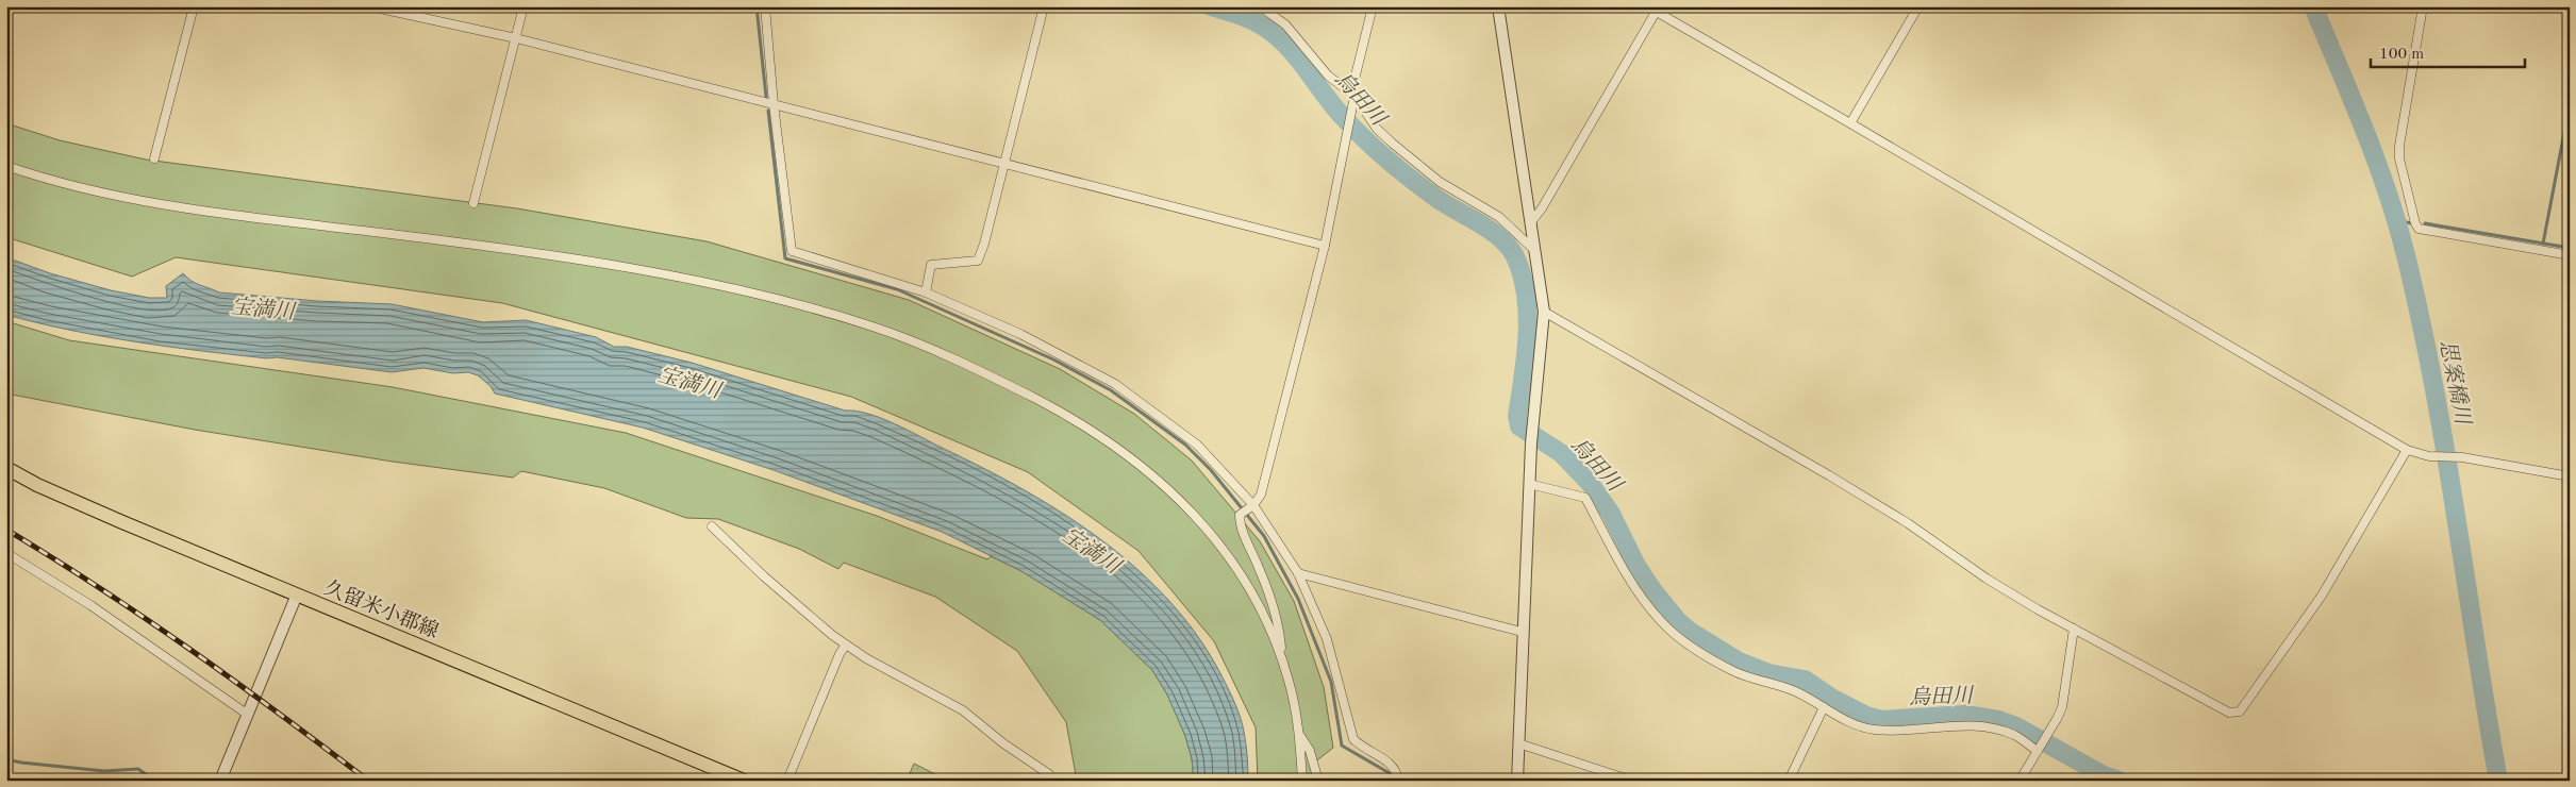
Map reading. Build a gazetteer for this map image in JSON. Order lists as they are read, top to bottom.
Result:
{
  "streets": {
    "main road": ["久留米小郡線"]
  },
  "water": ["烏田川", "宝満川", "思案橋川"],
  "scale_bar": "100 m"
}
